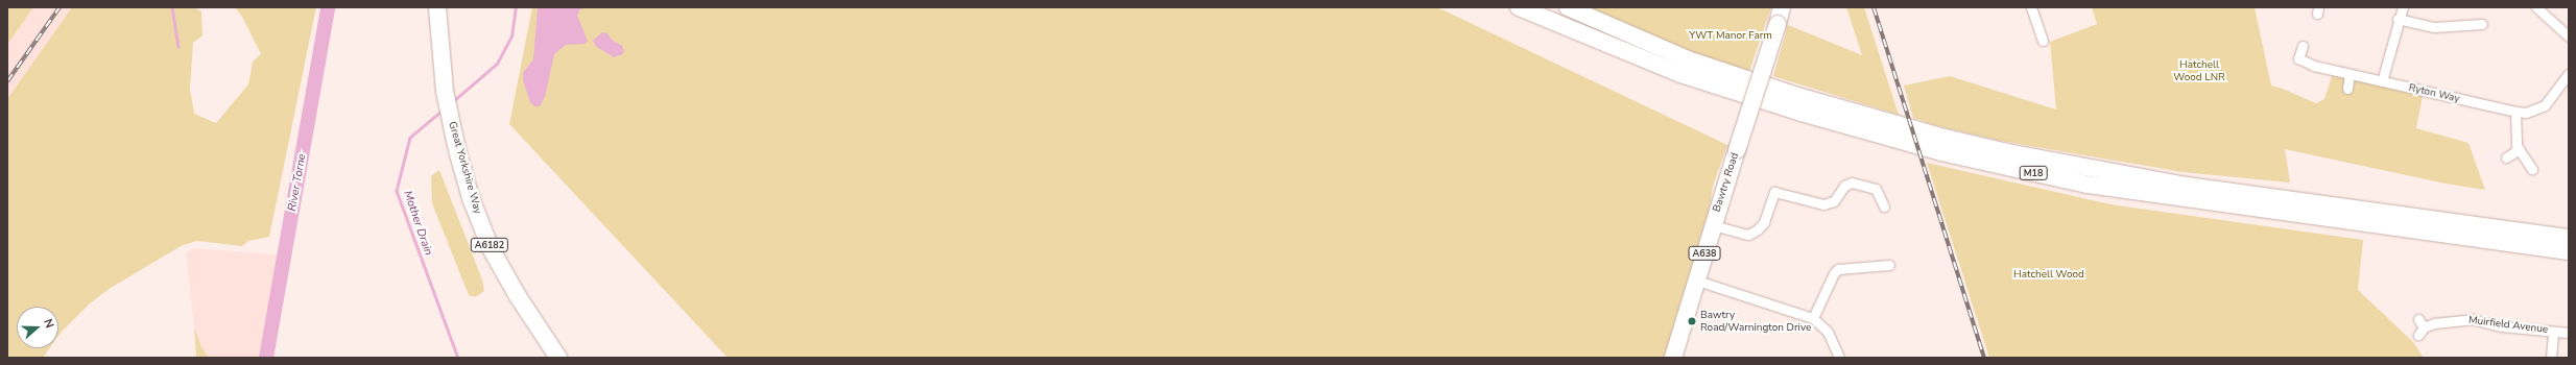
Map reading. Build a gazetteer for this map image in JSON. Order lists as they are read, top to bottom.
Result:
{
  "streets": {
    "highway": [
      "Great Yorkshire Way",
      "M18",
      "Bawtry Road",
      "A6182",
      "A638"
    ],
    "street": ["Ryton Way", "Muirfield Avenue"]
  },
  "water": ["River Torne", "Mother Drain"],
  "parks": ["YWT Manor Farm", "Hatchell Wood LNR", "Hatchell Wood"],
  "places": ["Bawtry Road/Warnington Drive"],
  "north": "right"
}
